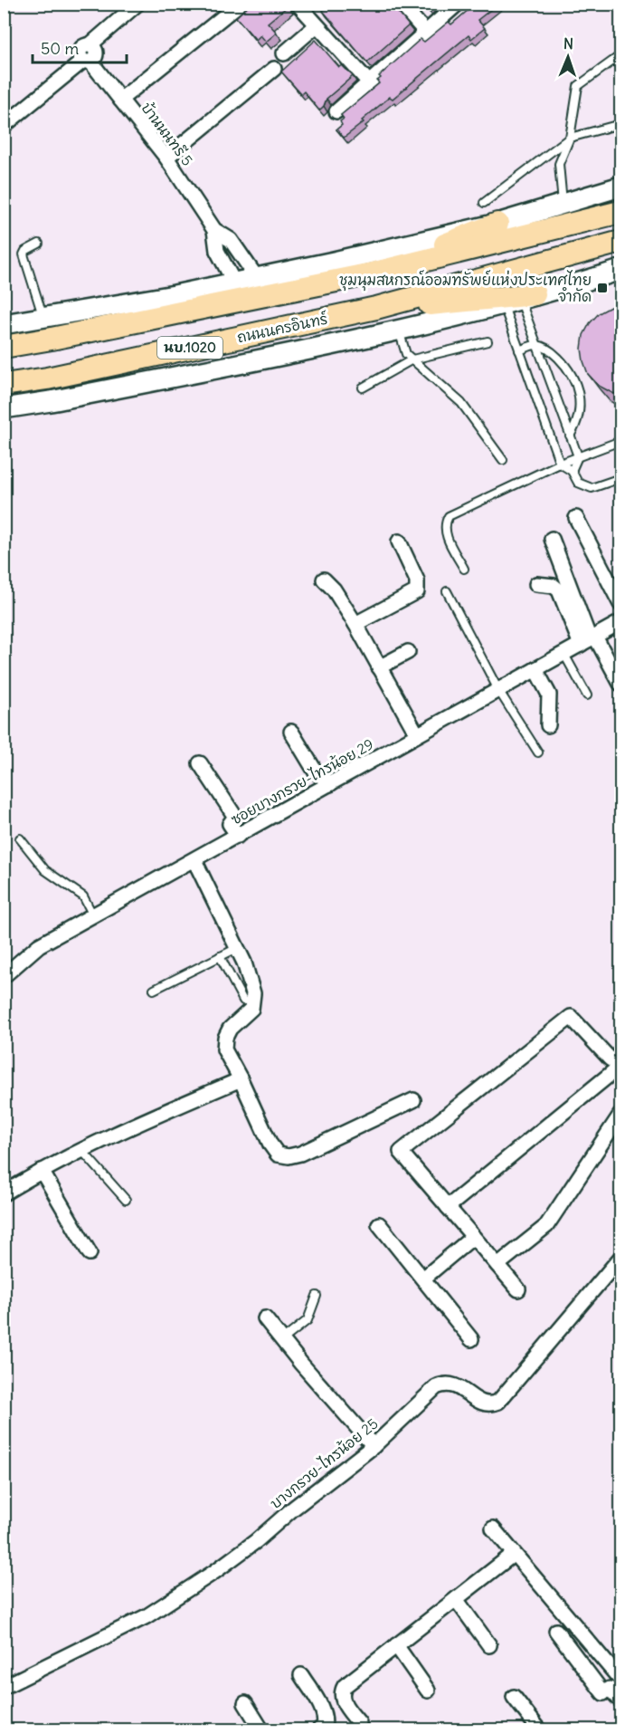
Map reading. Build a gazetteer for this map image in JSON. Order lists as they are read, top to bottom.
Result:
{
  "streets": {
    "main road": ["ถนนนครอินทร์", "นบ.1020"],
    "street": ["บ้านนนทรี 5", "ซอยบางกรวย-ไทรน้อย 29", "บางกรวย-ไทรน้อย 25"]
  },
  "places": {
    "transit": ["ชุมนุมสหกรณ์ออมทรัพย์แห่งประเทศไทย จำกัด"]
  },
  "scale_bar": "50 m",
  "north": "top"
}
